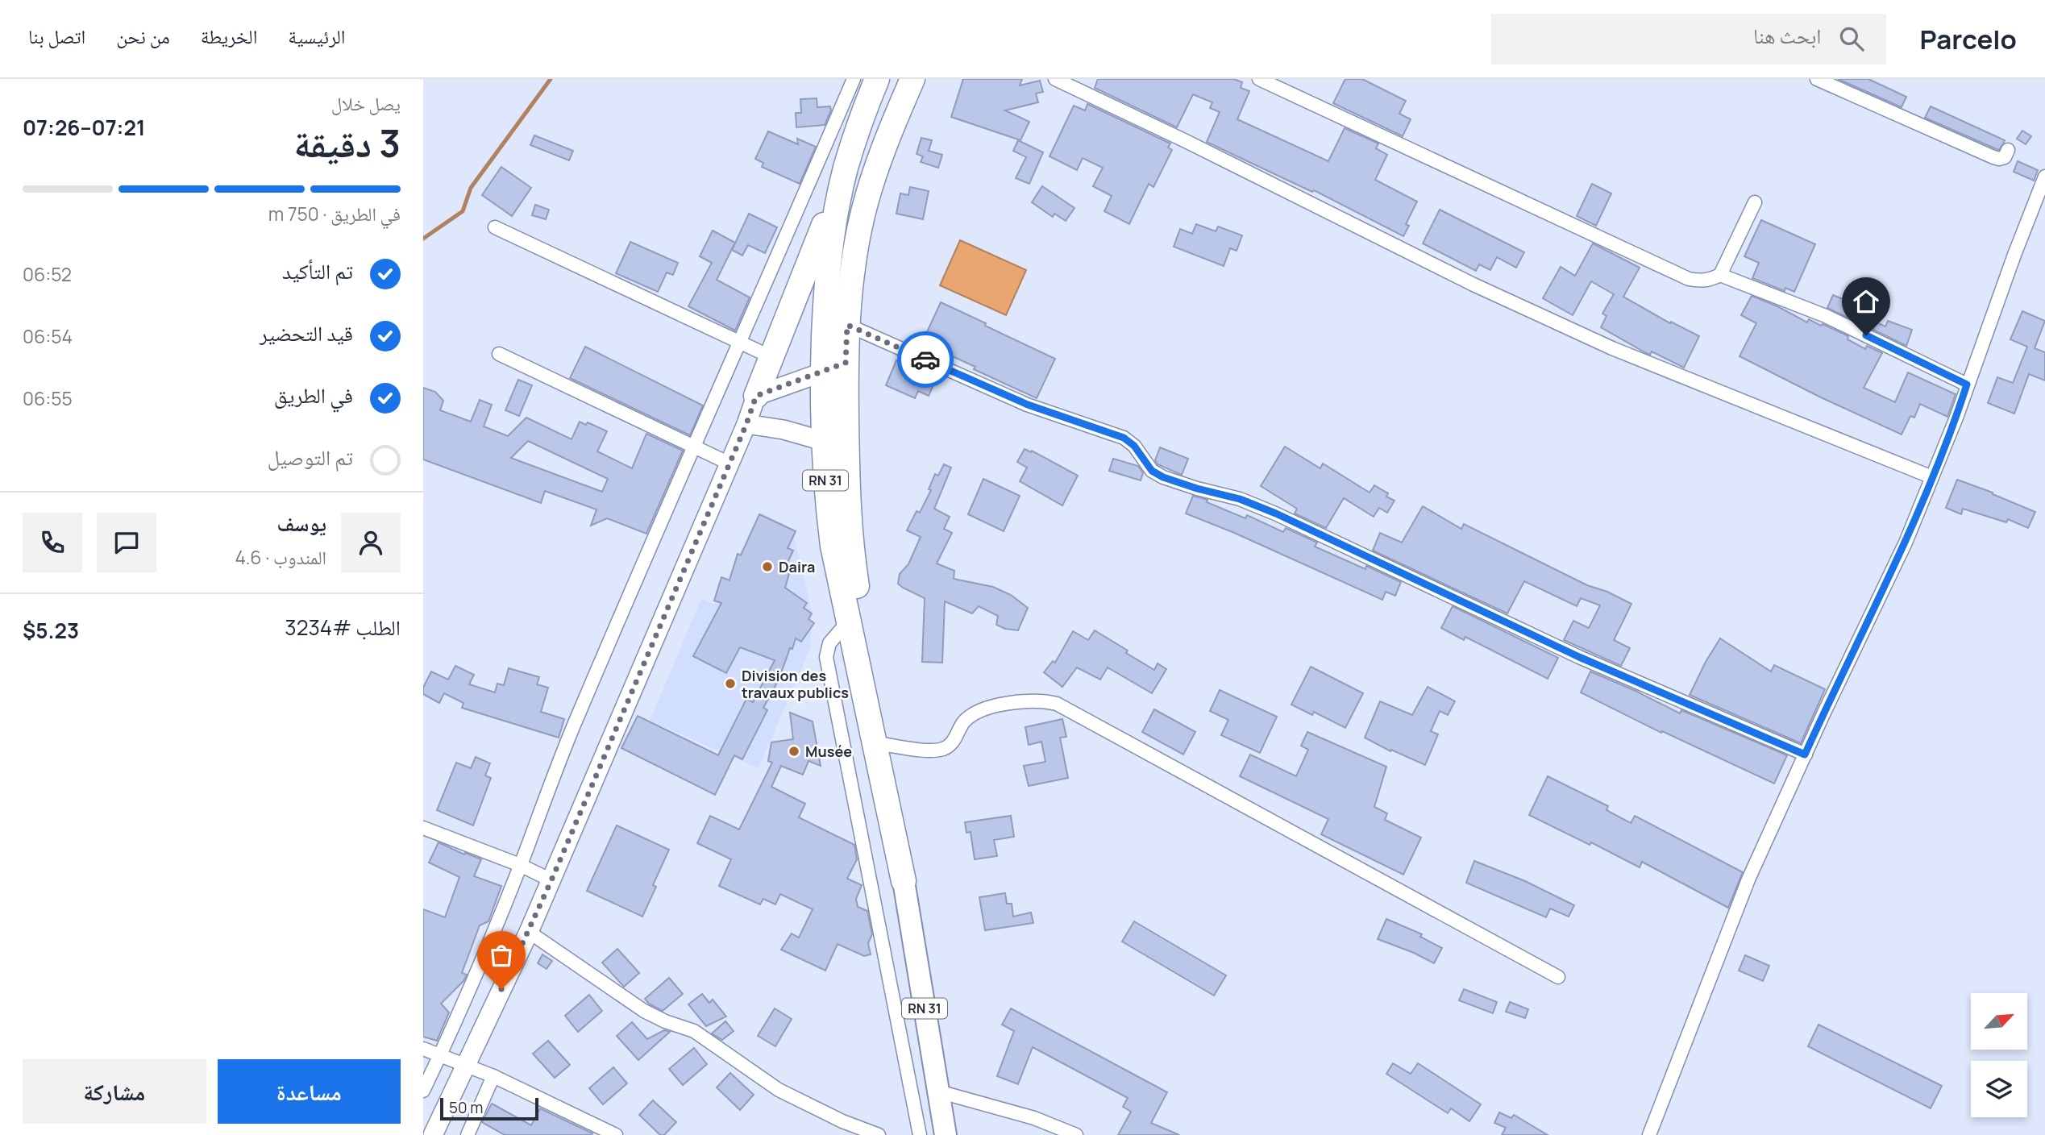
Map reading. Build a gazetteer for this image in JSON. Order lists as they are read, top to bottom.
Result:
{
  "streets": {
    "highway": ["RN 31"]
  },
  "places": ["Daira", "Division des travaux publics", "Musée"],
  "scale_bar": "50 m",
  "north": "top right",
  "page": {
    "header": "Parcelo",
    "search": "ابحث هنا",
    "nav": [
      "الرئيسية",
      "الخريطة",
      "من نحن",
      "اتصل بنا"
    ],
    "heading": ["3 دقيقة", "يصل خلال", "07:21–07:26"],
    "panel": [
      "يوسف",
      "المندوب · 4.6",
      "الطلب #3234",
      "$5.23"
    ],
    "bar": "في الطريق · 750 m",
    "list": [
      ["تم التأكيد", "06:52"],
      ["قيد التحضير", "06:54"],
      ["في الطريق", "06:55"],
      "تم التوصيل"
    ],
    "buttons": ["مساعدة", "مشاركة"],
    "scale": "50 m"
  }
}
